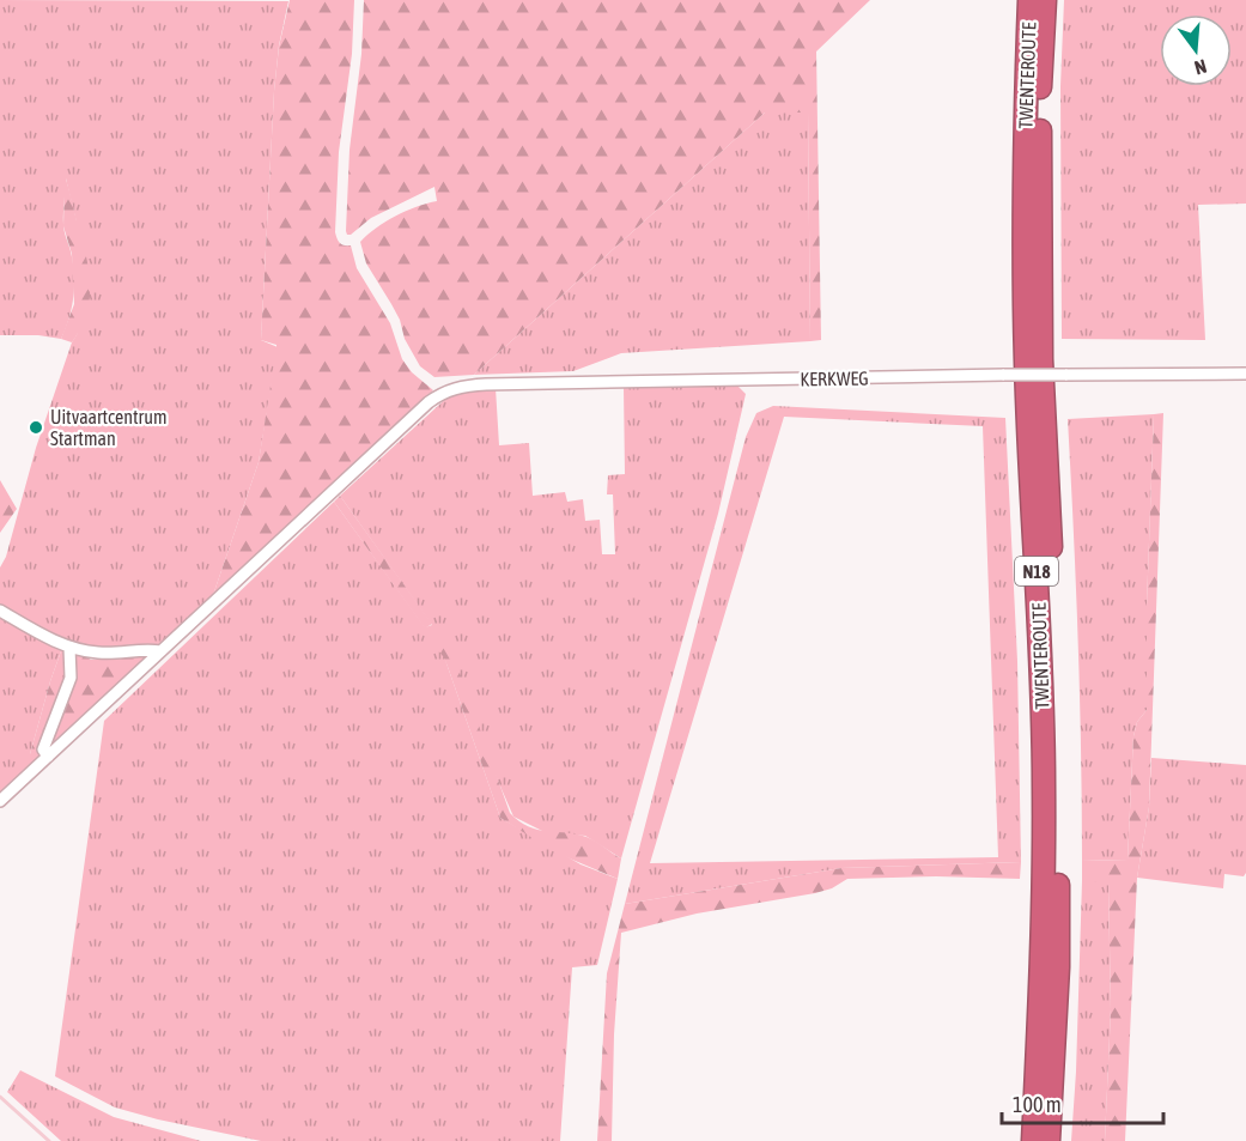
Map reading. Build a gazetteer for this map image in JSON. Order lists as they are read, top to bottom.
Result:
{
  "streets": {
    "highway": ["TWENTEROUTE", "N18"],
    "street": ["KERKWEG"]
  },
  "places": ["Uitvaartcentrum Startman"],
  "scale_bar": "100 m",
  "north": "bottom"
}
